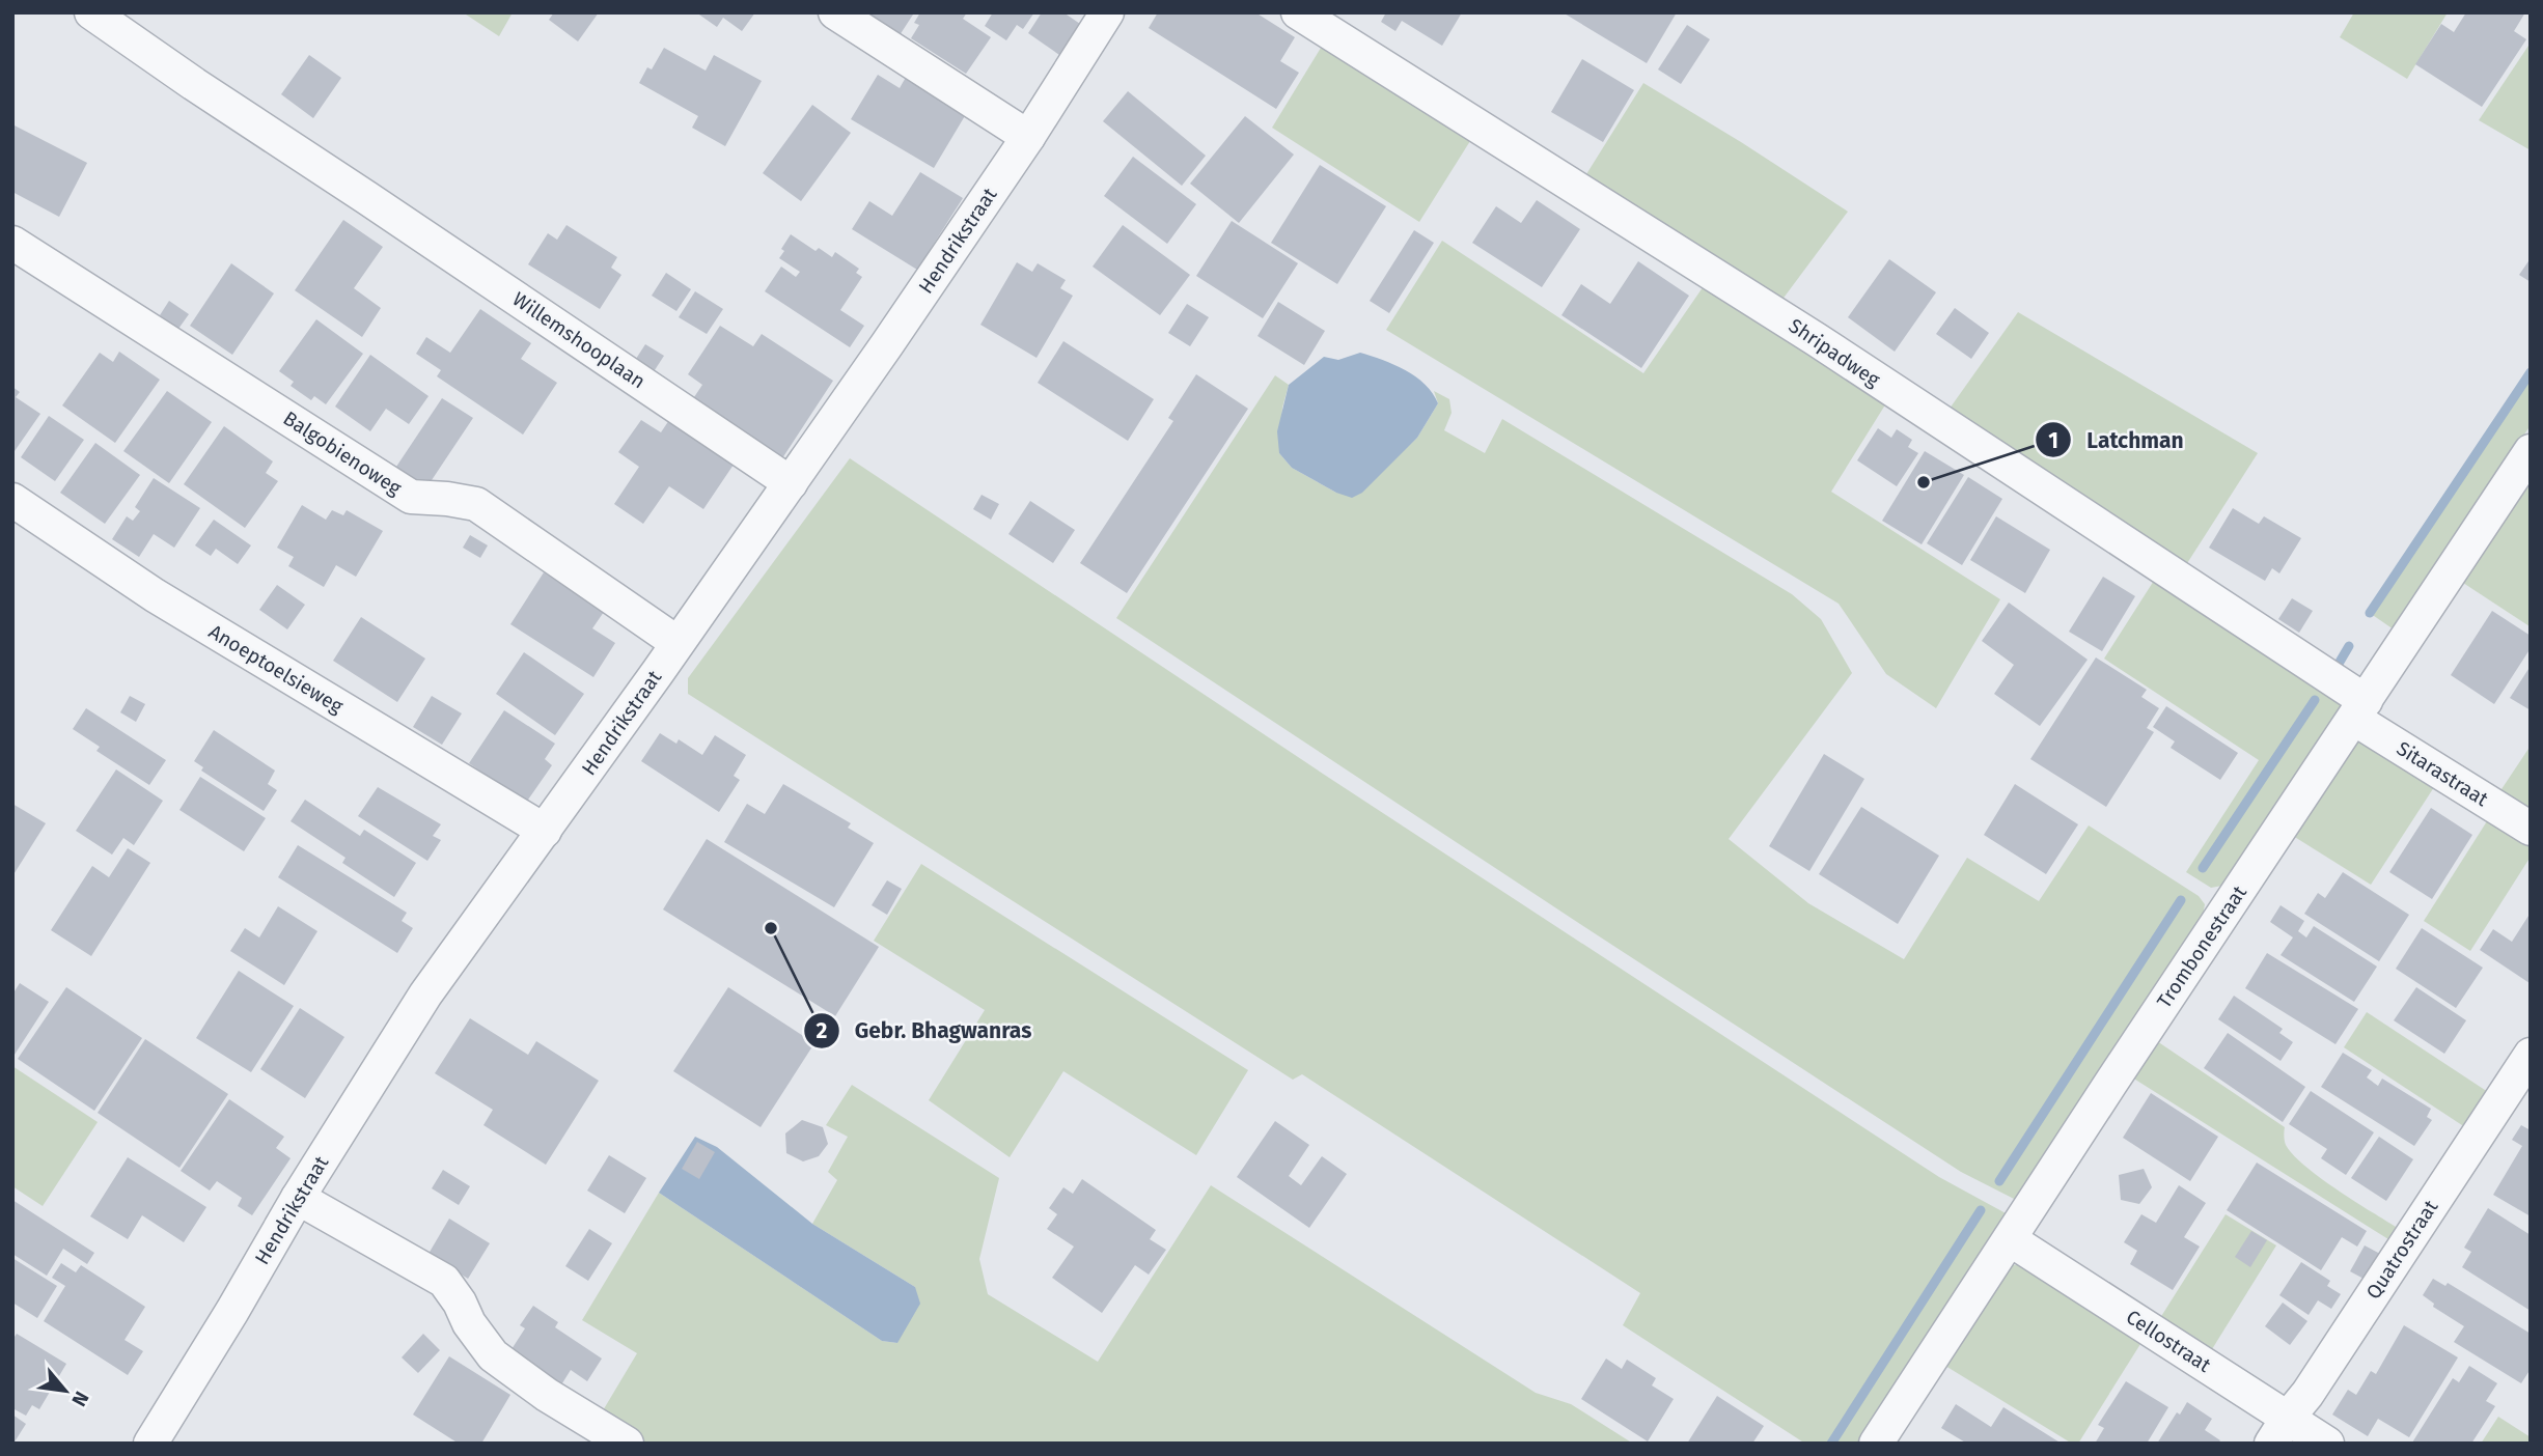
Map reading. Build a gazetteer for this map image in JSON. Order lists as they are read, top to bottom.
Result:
{
  "streets": {
    "street": [
      "Hendrikstraat",
      "Willemshooplaan",
      "Shripadweg",
      "Balgobienoweg",
      "Anoeptoelsieweg",
      "Sitarastraat",
      "Trombonestraat",
      "Quatrostraat",
      "Cellostraat"
    ]
  },
  "crossings": [
    ["Hendrikstraat", "Willemshooplaan"],
    ["Hendrikstraat", "Balgobienoweg"],
    ["Hendrikstraat", "Anoeptoelsieweg"],
    ["Shripadweg", "Sitarastraat"],
    ["Shripadweg", "Trombonestraat"],
    ["Sitarastraat", "Trombonestraat"],
    ["Trombonestraat", "Cellostraat"],
    ["Quatrostraat", "Cellostraat"]
  ],
  "places": ["Latchman", "Gebr. Bhagwanras"],
  "north": "bottom right"
}
